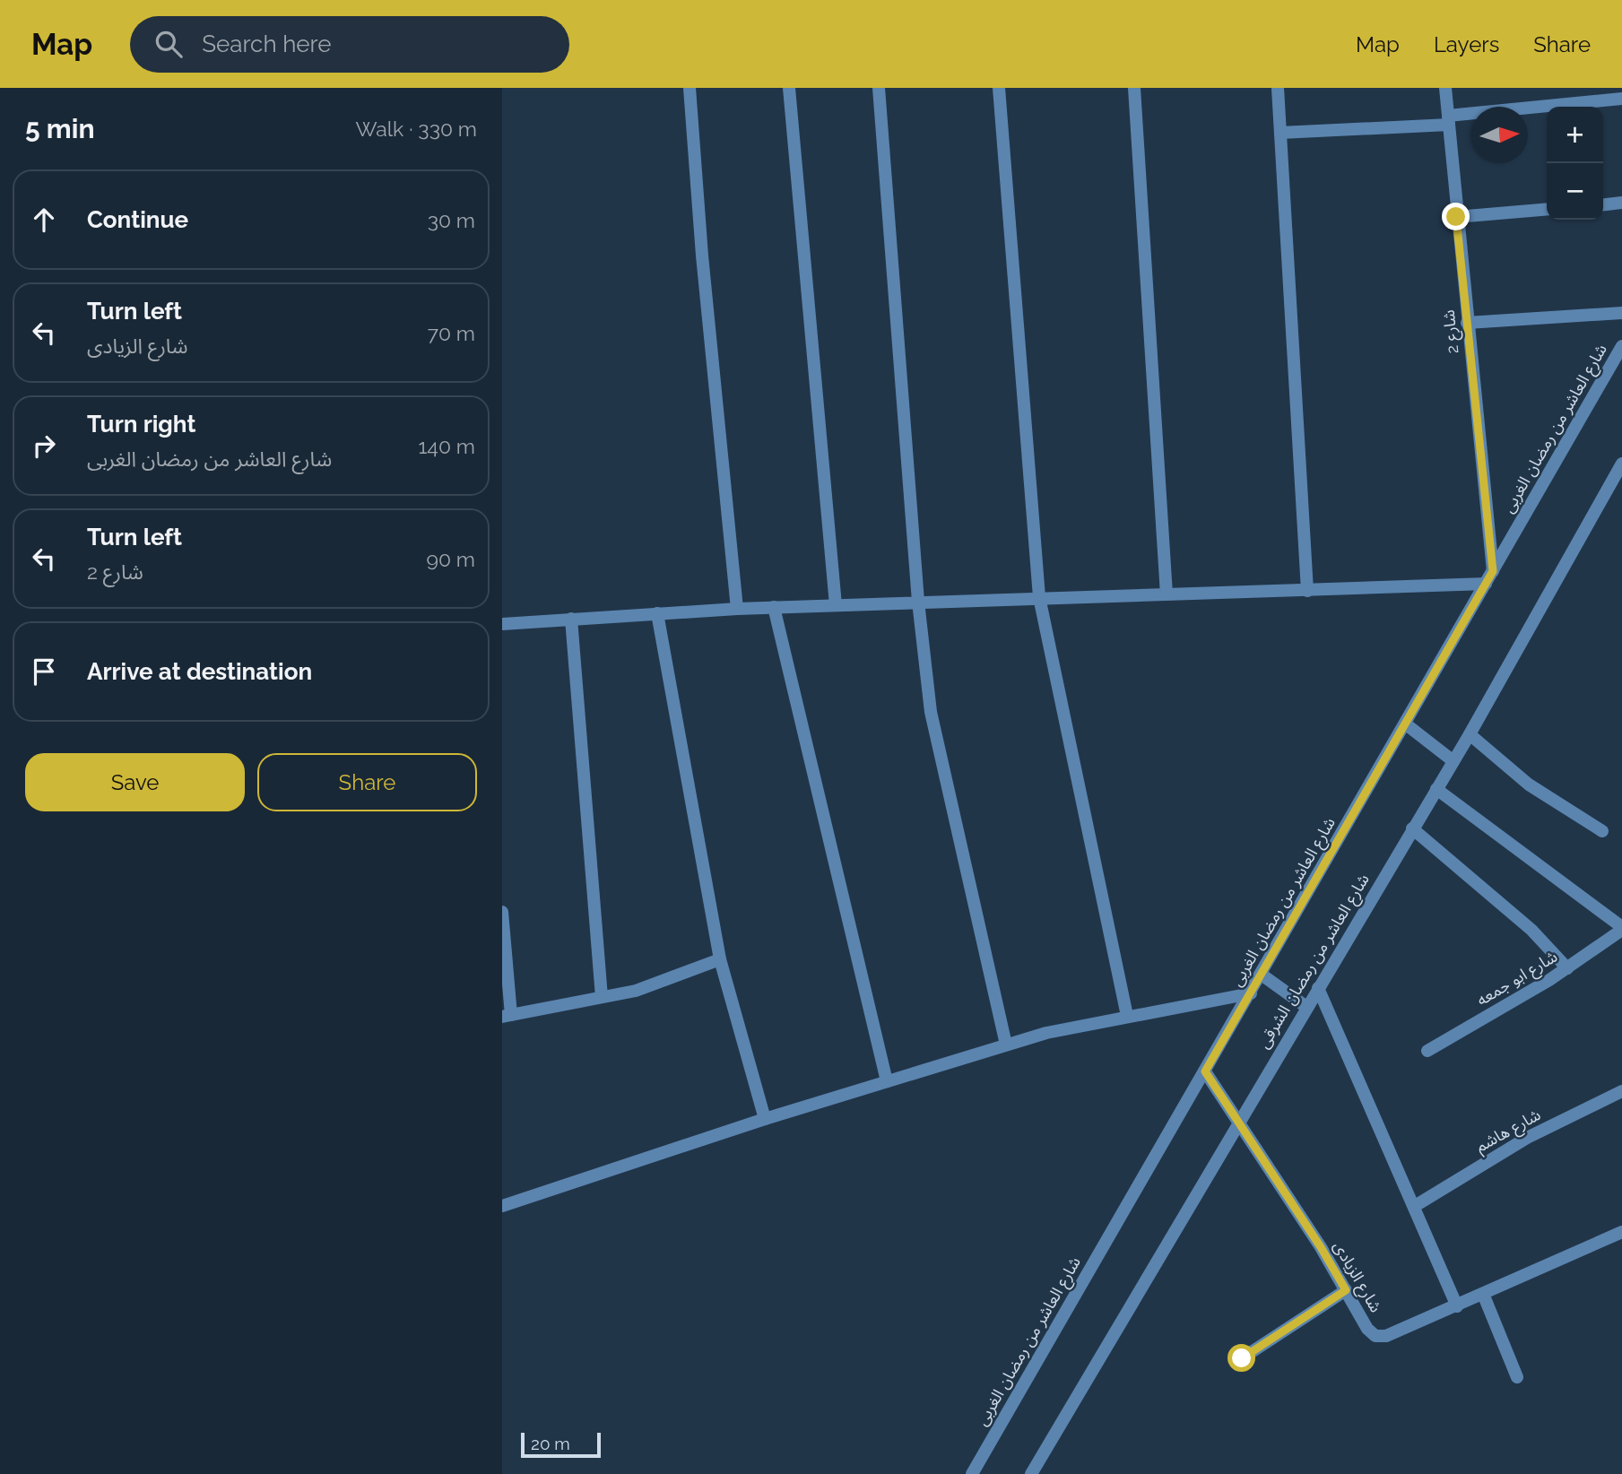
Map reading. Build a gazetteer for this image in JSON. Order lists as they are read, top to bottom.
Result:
{
  "streets": {
    "street": [
      "شارع 2",
      "شارع العاشر من رمضان الغربى",
      "شارع العاشر من رمضان الشرقى",
      "شارع ابو جمعه",
      "شارع هاشم",
      "شارع الزيادى"
    ]
  },
  "crossings": [
    ["شارع 2", "شارع العاشر من رمضان الغربى"],
    ["شارع العاشر من رمضان الغربى", "شارع الزيادى"],
    ["شارع العاشر من رمضان الشرقى", "شارع الزيادى"]
  ],
  "scale_bar": "20 m",
  "north": "right",
  "page": {
    "header": "Map",
    "search": "Search here",
    "nav": ["Map", "Layers", "Share"],
    "heading": ["5 min", "Walk · 330 m"],
    "map_buttons": ["+", "−"],
    "list": [
      ["Continue", "30 m"],
      ["Turn left", "شارع الزيادى", "70 m"],
      ["Turn right", "شارع العاشر من رمضان الغربى", "140 m"],
      ["Turn left", "شارع 2", "90 m"],
      "Arrive at destination"
    ],
    "buttons": ["Save", "Share"],
    "scale": "20 m"
  }
}
